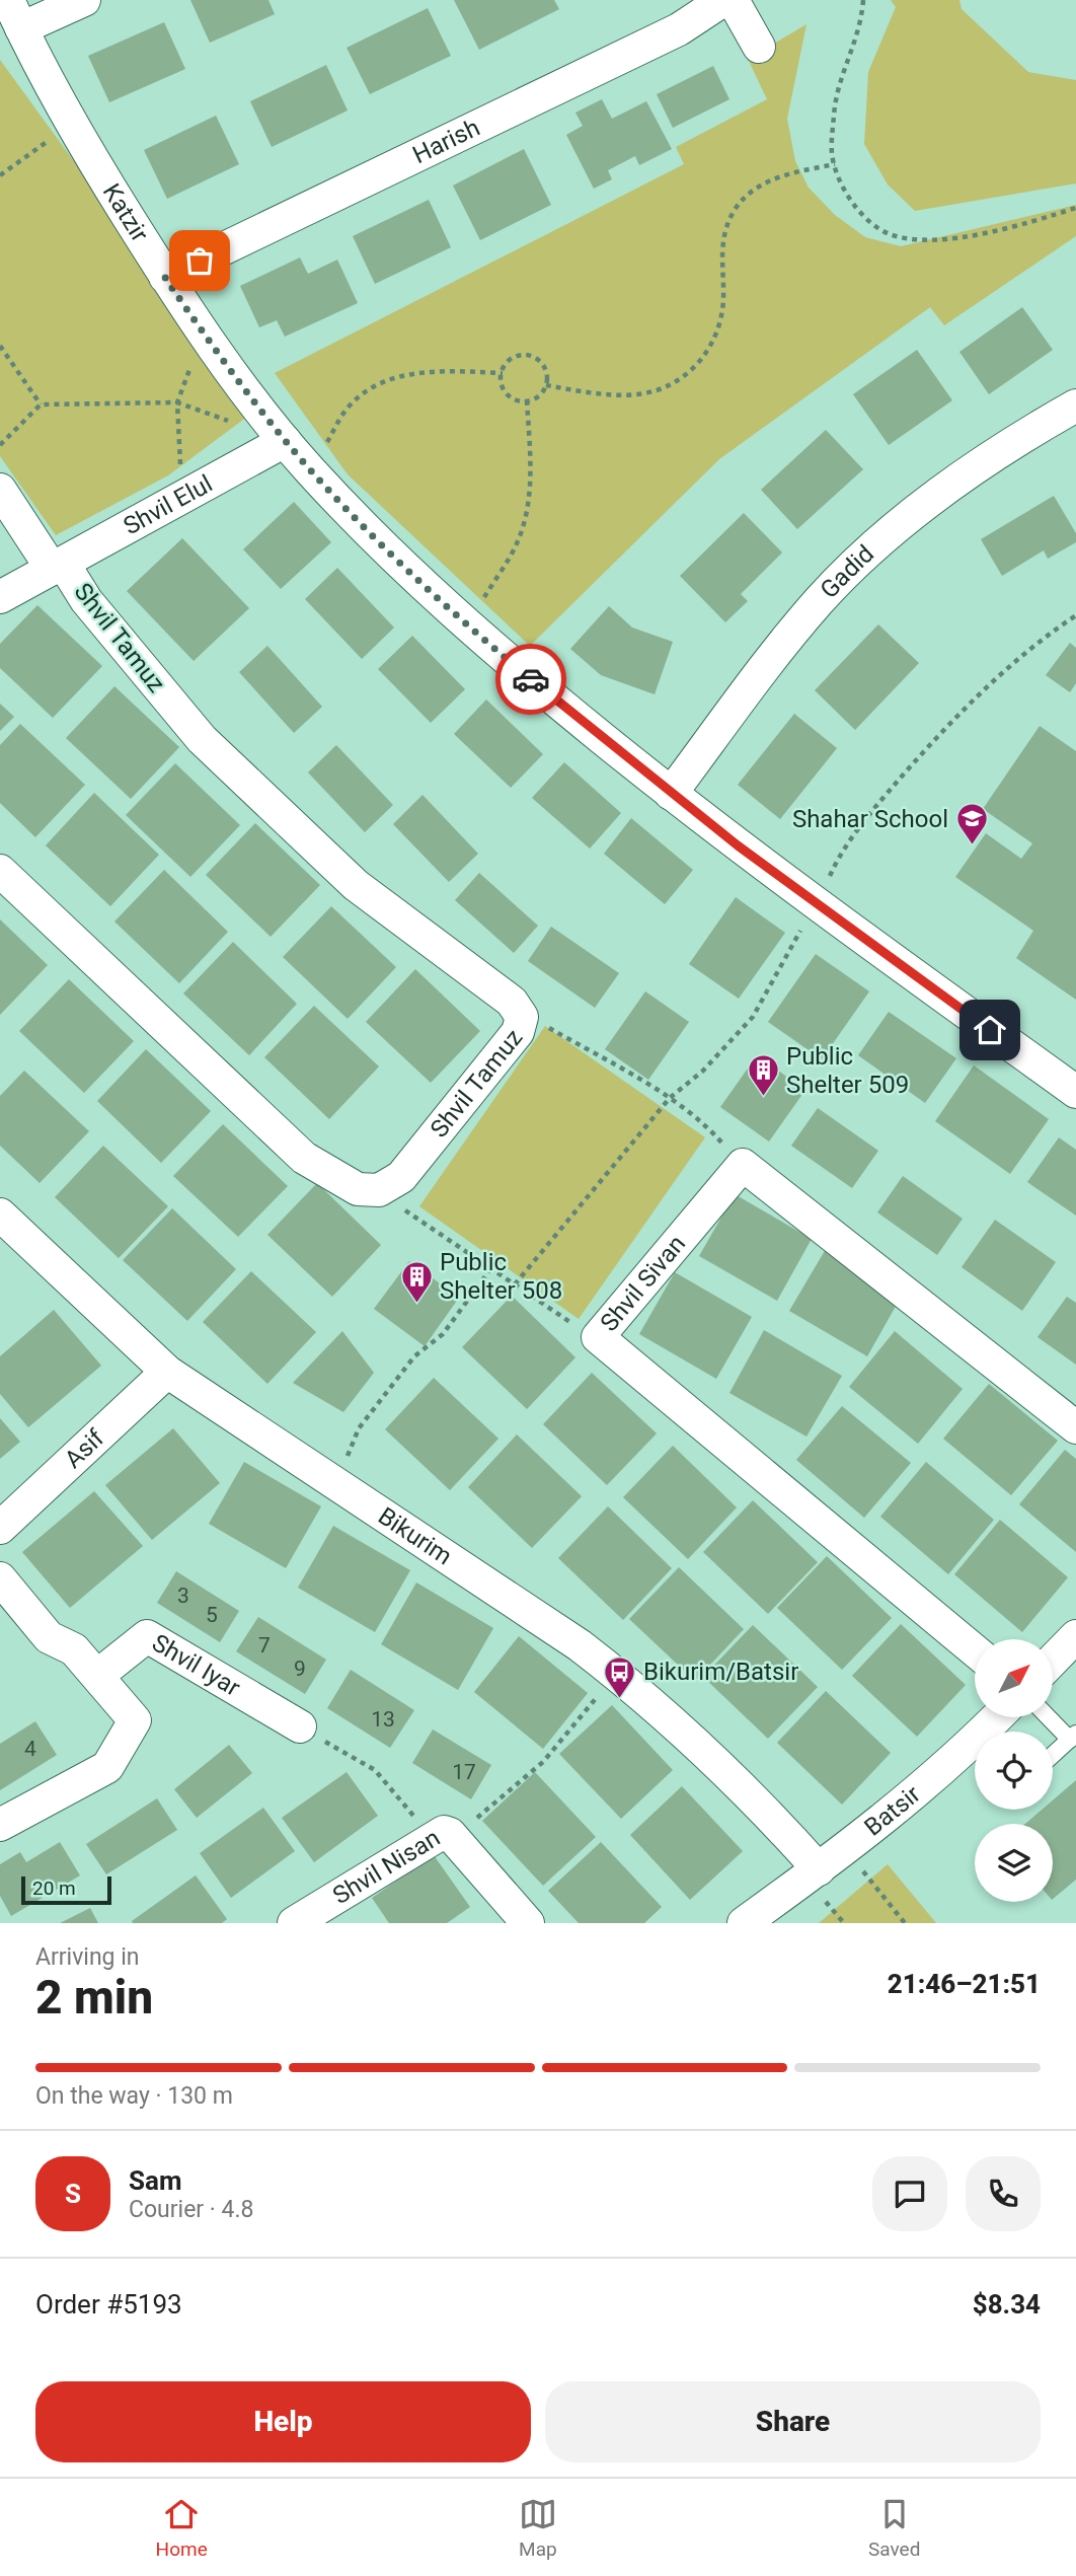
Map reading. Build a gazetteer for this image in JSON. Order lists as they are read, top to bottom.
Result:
{
  "streets": {
    "street": [
      "Harish",
      "Katzir",
      "Shvil Elul",
      "Gadid",
      "Shvil Tamuz",
      "Shvil Sivan",
      "Asif",
      "Bikurim",
      "Shvil Iyar",
      "Batsir",
      "Shvil Nisan"
    ]
  },
  "crossings": [
    ["Harish", "Katzir"],
    ["Katzir", "Shvil Elul"],
    ["Katzir", "Gadid"],
    ["Shvil Elul", "Shvil Tamuz"],
    ["Asif", "Bikurim"],
    ["Bikurim", "Batsir"]
  ],
  "places": {
    "school or university": ["Shahar School"],
    "building": ["Public Shelter 509", "Public Shelter 508"],
    "bus stop": ["Bikurim/Batsir"]
  },
  "house_numbers": [
    "3",
    "5",
    "7",
    "9",
    "13",
    "4",
    "17"
  ],
  "scale_bar": "20 m",
  "north": "top right",
  "page": {
    "scale": "20 m",
    "heading": ["2 min", "Arriving in", "21:46–21:51"],
    "panel": [
      "Sam",
      "Courier · 4.8",
      "Order #5193",
      "$8.34"
    ],
    "bar": "On the way · 130 m",
    "round": "S",
    "buttons": ["Help", "Share"],
    "tabs": ["Home", "Map", "Saved"]
  }
}
